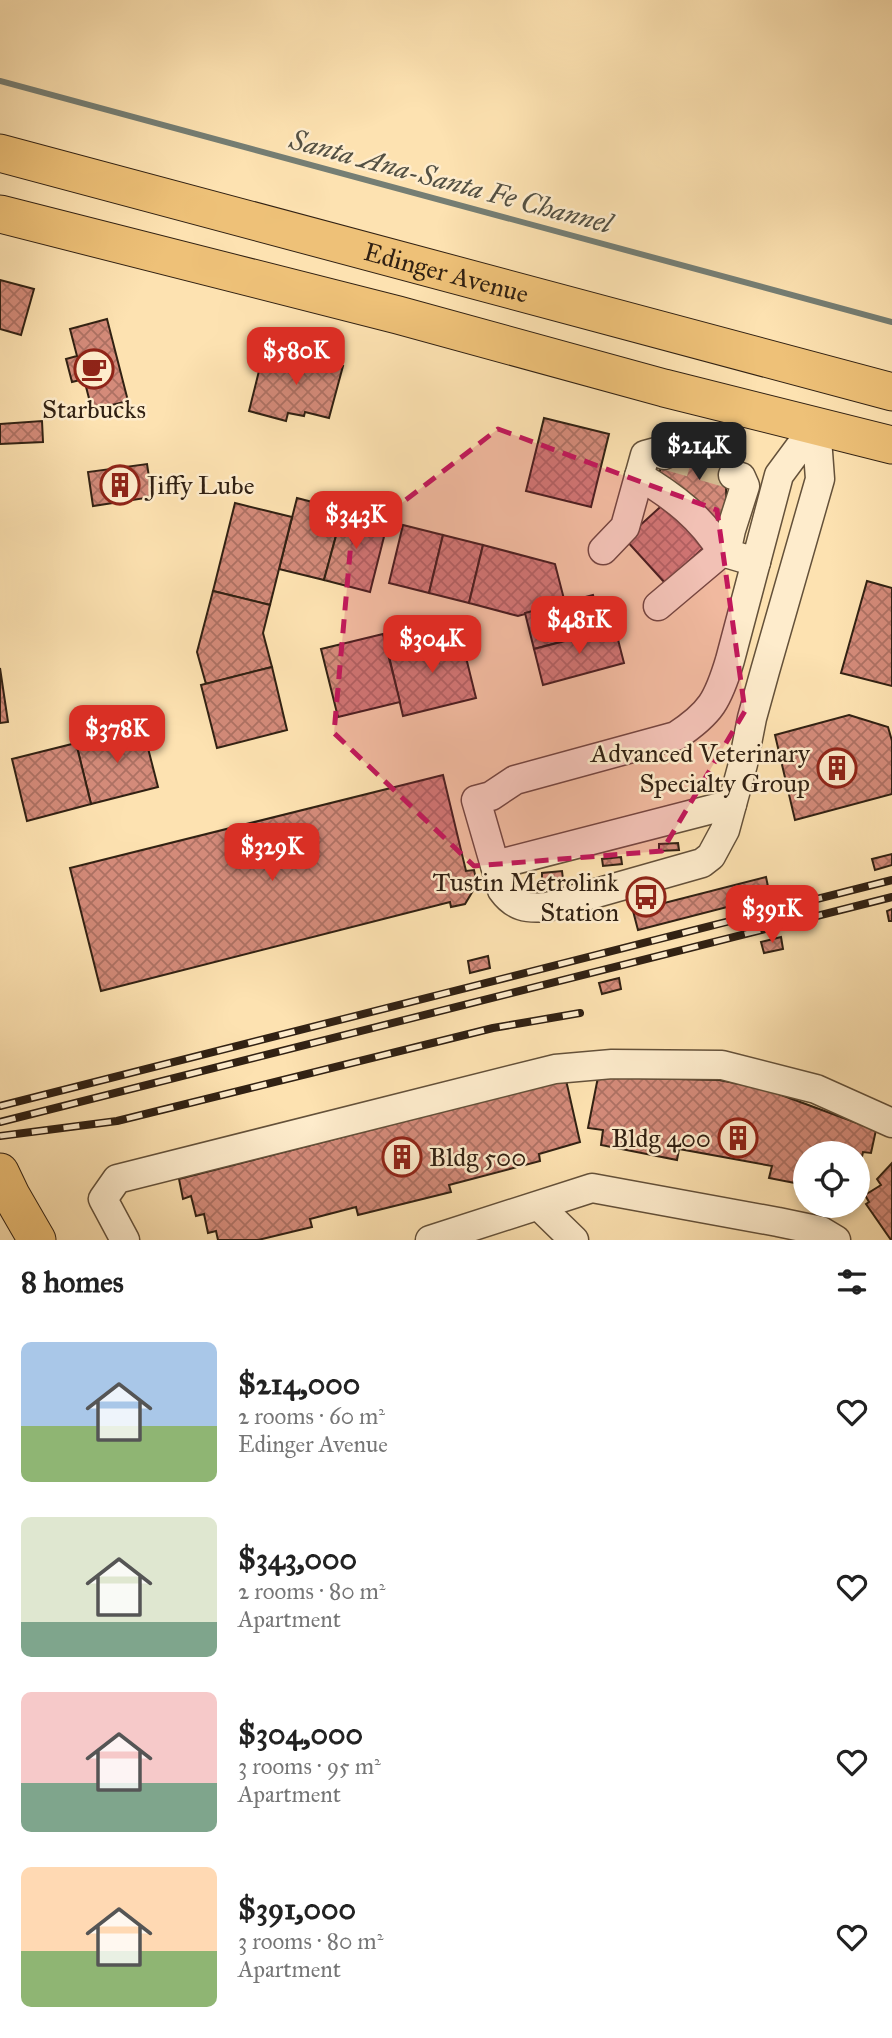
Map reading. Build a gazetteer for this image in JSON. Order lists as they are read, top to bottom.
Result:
{
  "streets": {
    "main road": ["Edinger Avenue"]
  },
  "water": ["Santa Ana-Santa Fe Channel"],
  "places": {
    "cafe": ["Starbucks"],
    "building": [
      "Jiffy Lube",
      "Advanced Veterinary Specialty Group",
      "Bldg 400",
      "Bldg 500"
    ],
    "bus stop": ["Tustin Metrolink Station"]
  },
  "page": {
    "price": [
      "$580K",
      "$214K",
      "$343K",
      "$481K",
      "$304K",
      "$378K",
      "$329K",
      "$391K"
    ],
    "heading": "8 homes",
    "list": [
      {
        "name": "$214,000",
        "note": "2 rooms · 60 m² · Edinger Avenue"
      },
      {
        "name": "$343,000",
        "note": "2 rooms · 80 m² · Apartment"
      },
      {
        "name": "$304,000",
        "note": "3 rooms · 95 m² · Apartment"
      },
      {
        "name": "$391,000",
        "note": "3 rooms · 80 m² · Apartment"
      }
    ]
  }
}
